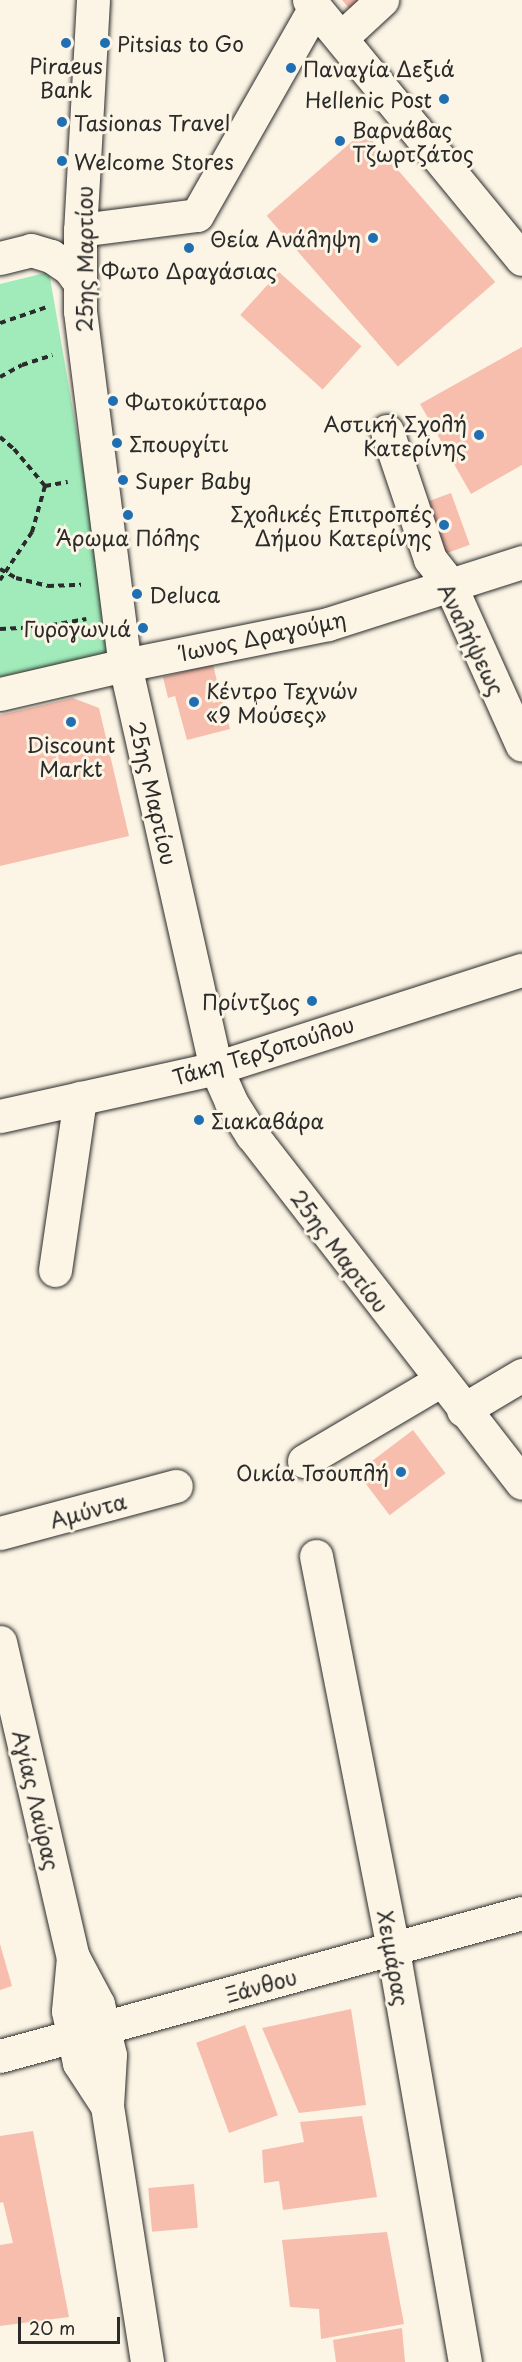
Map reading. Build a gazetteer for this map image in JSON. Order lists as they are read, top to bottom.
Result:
{
  "streets": {
    "street": [
      "25ης Μαρτίου",
      "Ίωνος Δραγούμη",
      "Αναλήψεως",
      "Τάκη Τερζοπούλου",
      "Αμύντα",
      "Αγίας Λαύρας",
      "Χειμάρας",
      "Ξάνθου"
    ]
  },
  "crossings": [
    ["25ης Μαρτίου", "Ίωνος Δραγούμη"],
    ["25ης Μαρτίου", "Τάκη Τερζοπούλου"],
    ["Ίωνος Δραγούμη", "Αναλήψεως"],
    ["Αγίας Λαύρας", "Ξάνθου"],
    ["Χειμάρας", "Ξάνθου"]
  ],
  "places": [
    "Piraeus Bank",
    "Pitsias to Go",
    "Παναγία Δεξιά",
    "Hellenic Post",
    "Tasionas Travel",
    "Βαρνάβας Τζωρτζάτος",
    "Welcome Stores",
    "Θεία Ανάληψη",
    "Φωτο Δραγάσιας",
    "Φωτοκύτταρο",
    "Αστική Σχολή Κατερίνης",
    "Σπουργίτι",
    "Super Baby",
    "Άρωμα Πόλης",
    "Σχολικές Επιτροπές Δήμου Κατερίνης",
    "Deluca",
    "Γυρογωνιά",
    "Κέντρο Τεχνών «9 Μούσες»",
    "Discount Markt",
    "Πρίντζιος",
    "Σιακαβάρα",
    "Οικία Τσουπλή"
  ],
  "scale_bar": "20 m"
}
